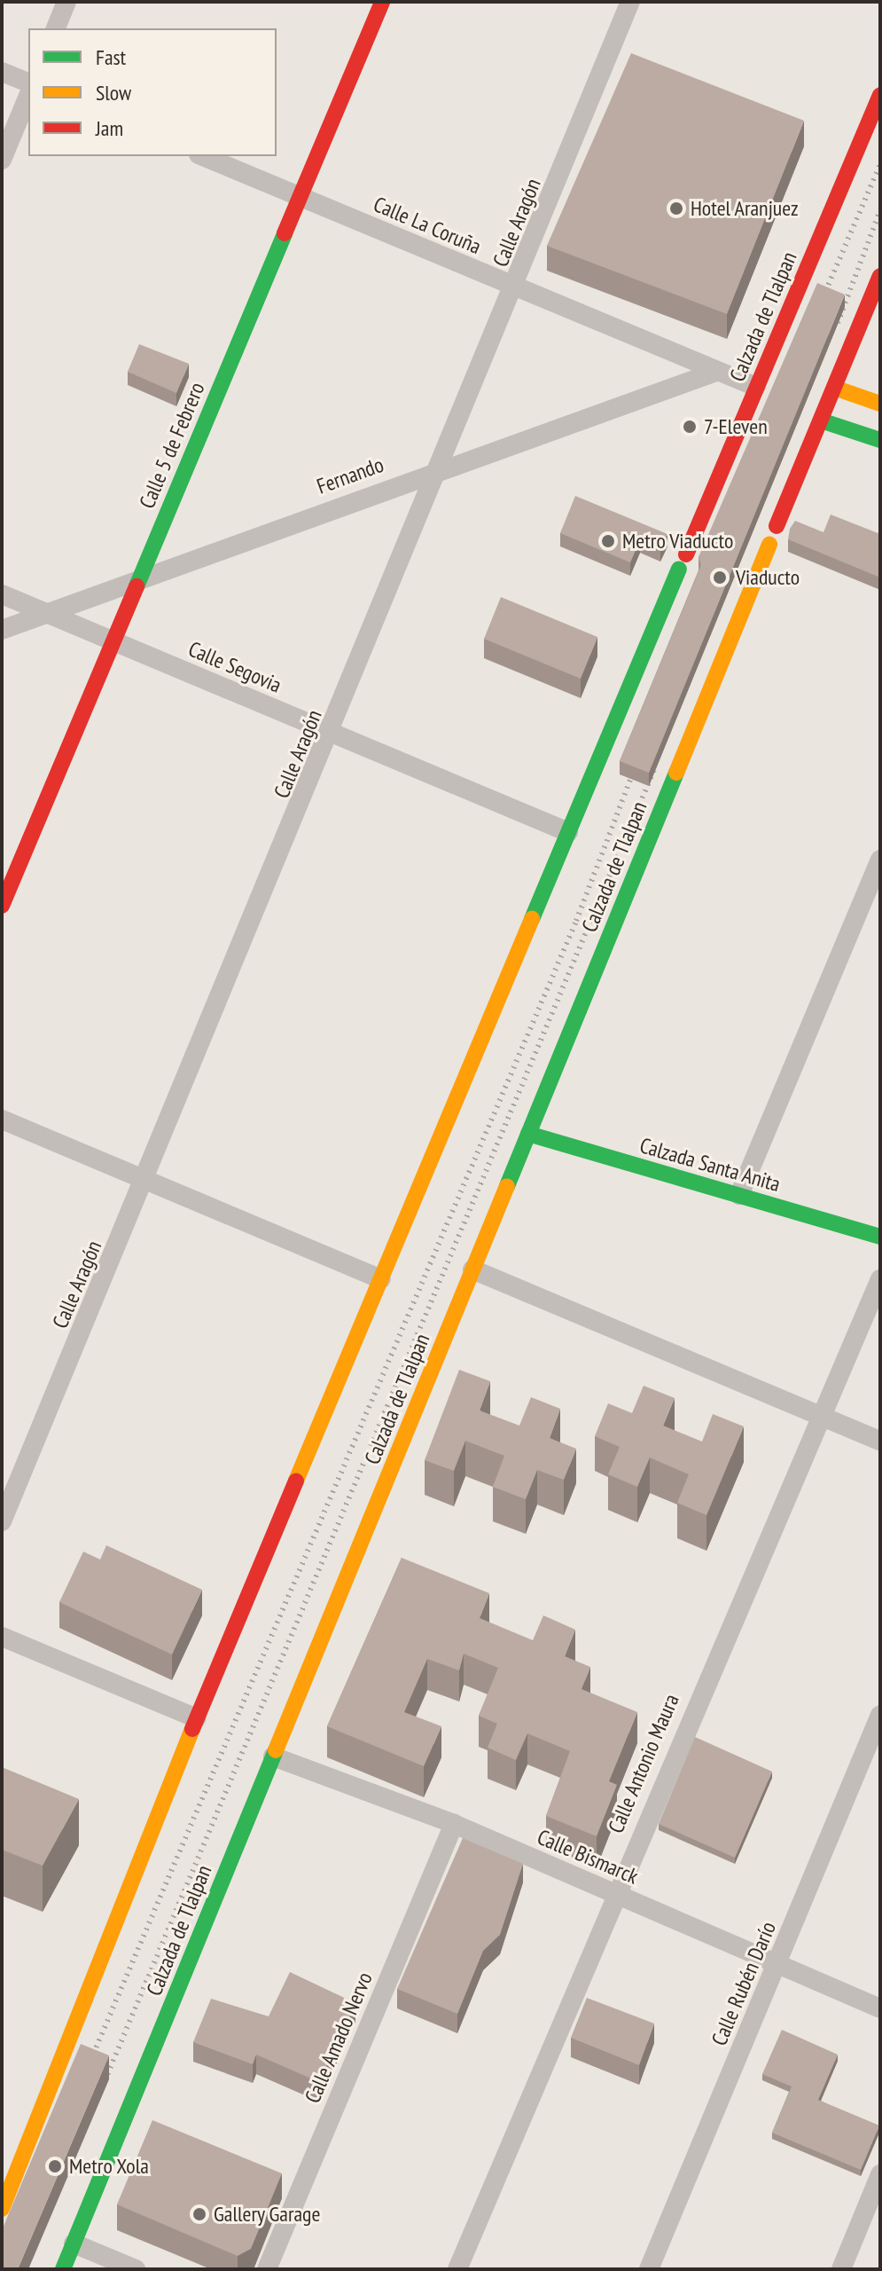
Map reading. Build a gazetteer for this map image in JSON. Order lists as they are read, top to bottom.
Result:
{
  "streets": {
    "main road": ["Calzada de Tlalpan", "Calle 5 de Febrero", "Calzada Santa Anita"],
    "street": [
      "Calle Aragón",
      "Calle La Coruña",
      "Fernando",
      "Calle Segovia",
      "Calle Antonio Maura",
      "Calle Bismarck",
      "Calle Rubén Darío",
      "Calle Amado Nervo"
    ]
  },
  "crossings": [
    ["Calle Aragón", "Calle La Coruña"],
    ["Calle Aragón", "Fernando"],
    ["Calle Aragón", "Calle Segovia"],
    ["Calle La Coruña", "Calzada de Tlalpan"],
    ["Calle La Coruña", "Calle 5 de Febrero"],
    ["Calle La Coruña", "Fernando"],
    ["Calzada de Tlalpan", "Calle Segovia"],
    ["Calzada de Tlalpan", "Calzada Santa Anita"],
    ["Calzada de Tlalpan", "Calle Bismarck"],
    ["Calle 5 de Febrero", "Fernando"],
    ["Calle 5 de Febrero", "Calle Segovia"],
    ["Fernando", "Calle Segovia"],
    ["Calle Antonio Maura", "Calle Bismarck"],
    ["Calle Bismarck", "Calle Rubén Darío"],
    ["Calle Bismarck", "Calle Amado Nervo"]
  ],
  "places": [
    "Hotel Aranjuez",
    "7-Eleven",
    "Metro Viaducto",
    "Viaducto",
    "Metro Xola",
    "Gallery Garage"
  ],
  "legend": ["Fast", "Slow", "Jam"]
}
